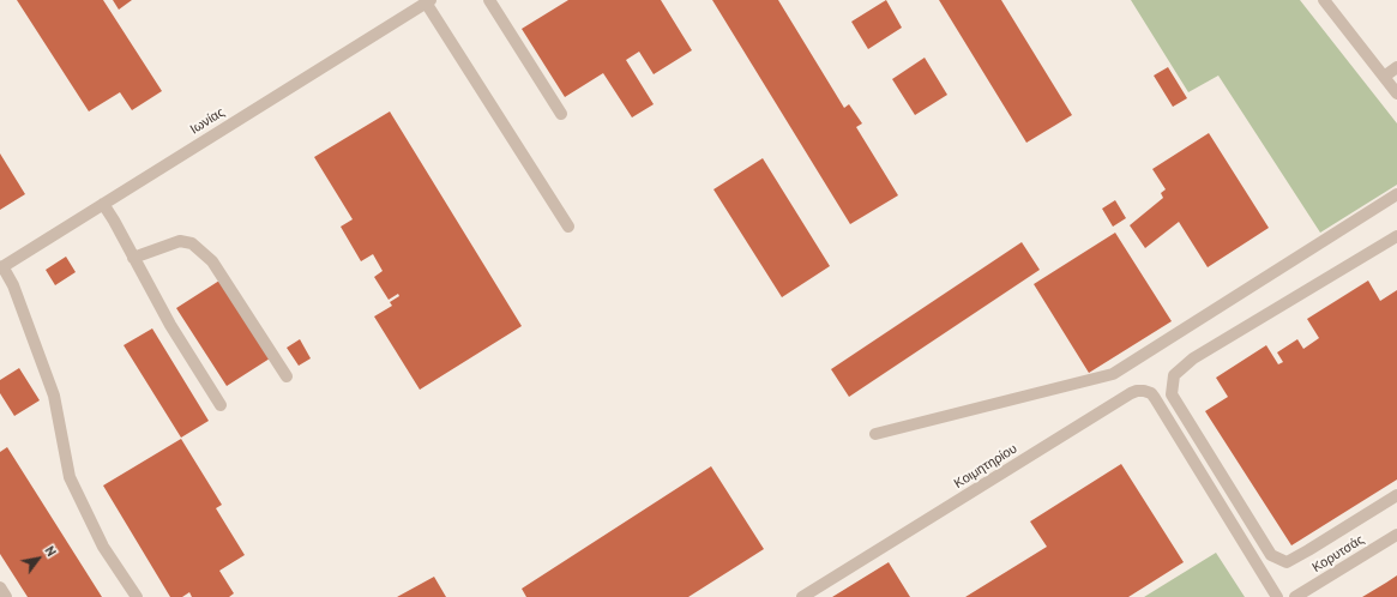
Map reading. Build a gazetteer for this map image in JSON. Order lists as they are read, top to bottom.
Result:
{
  "streets": {
    "street": ["Ιωνίας", "Κοιμητηρίου", "Κορυτσάς"]
  },
  "north": "top right"
}
